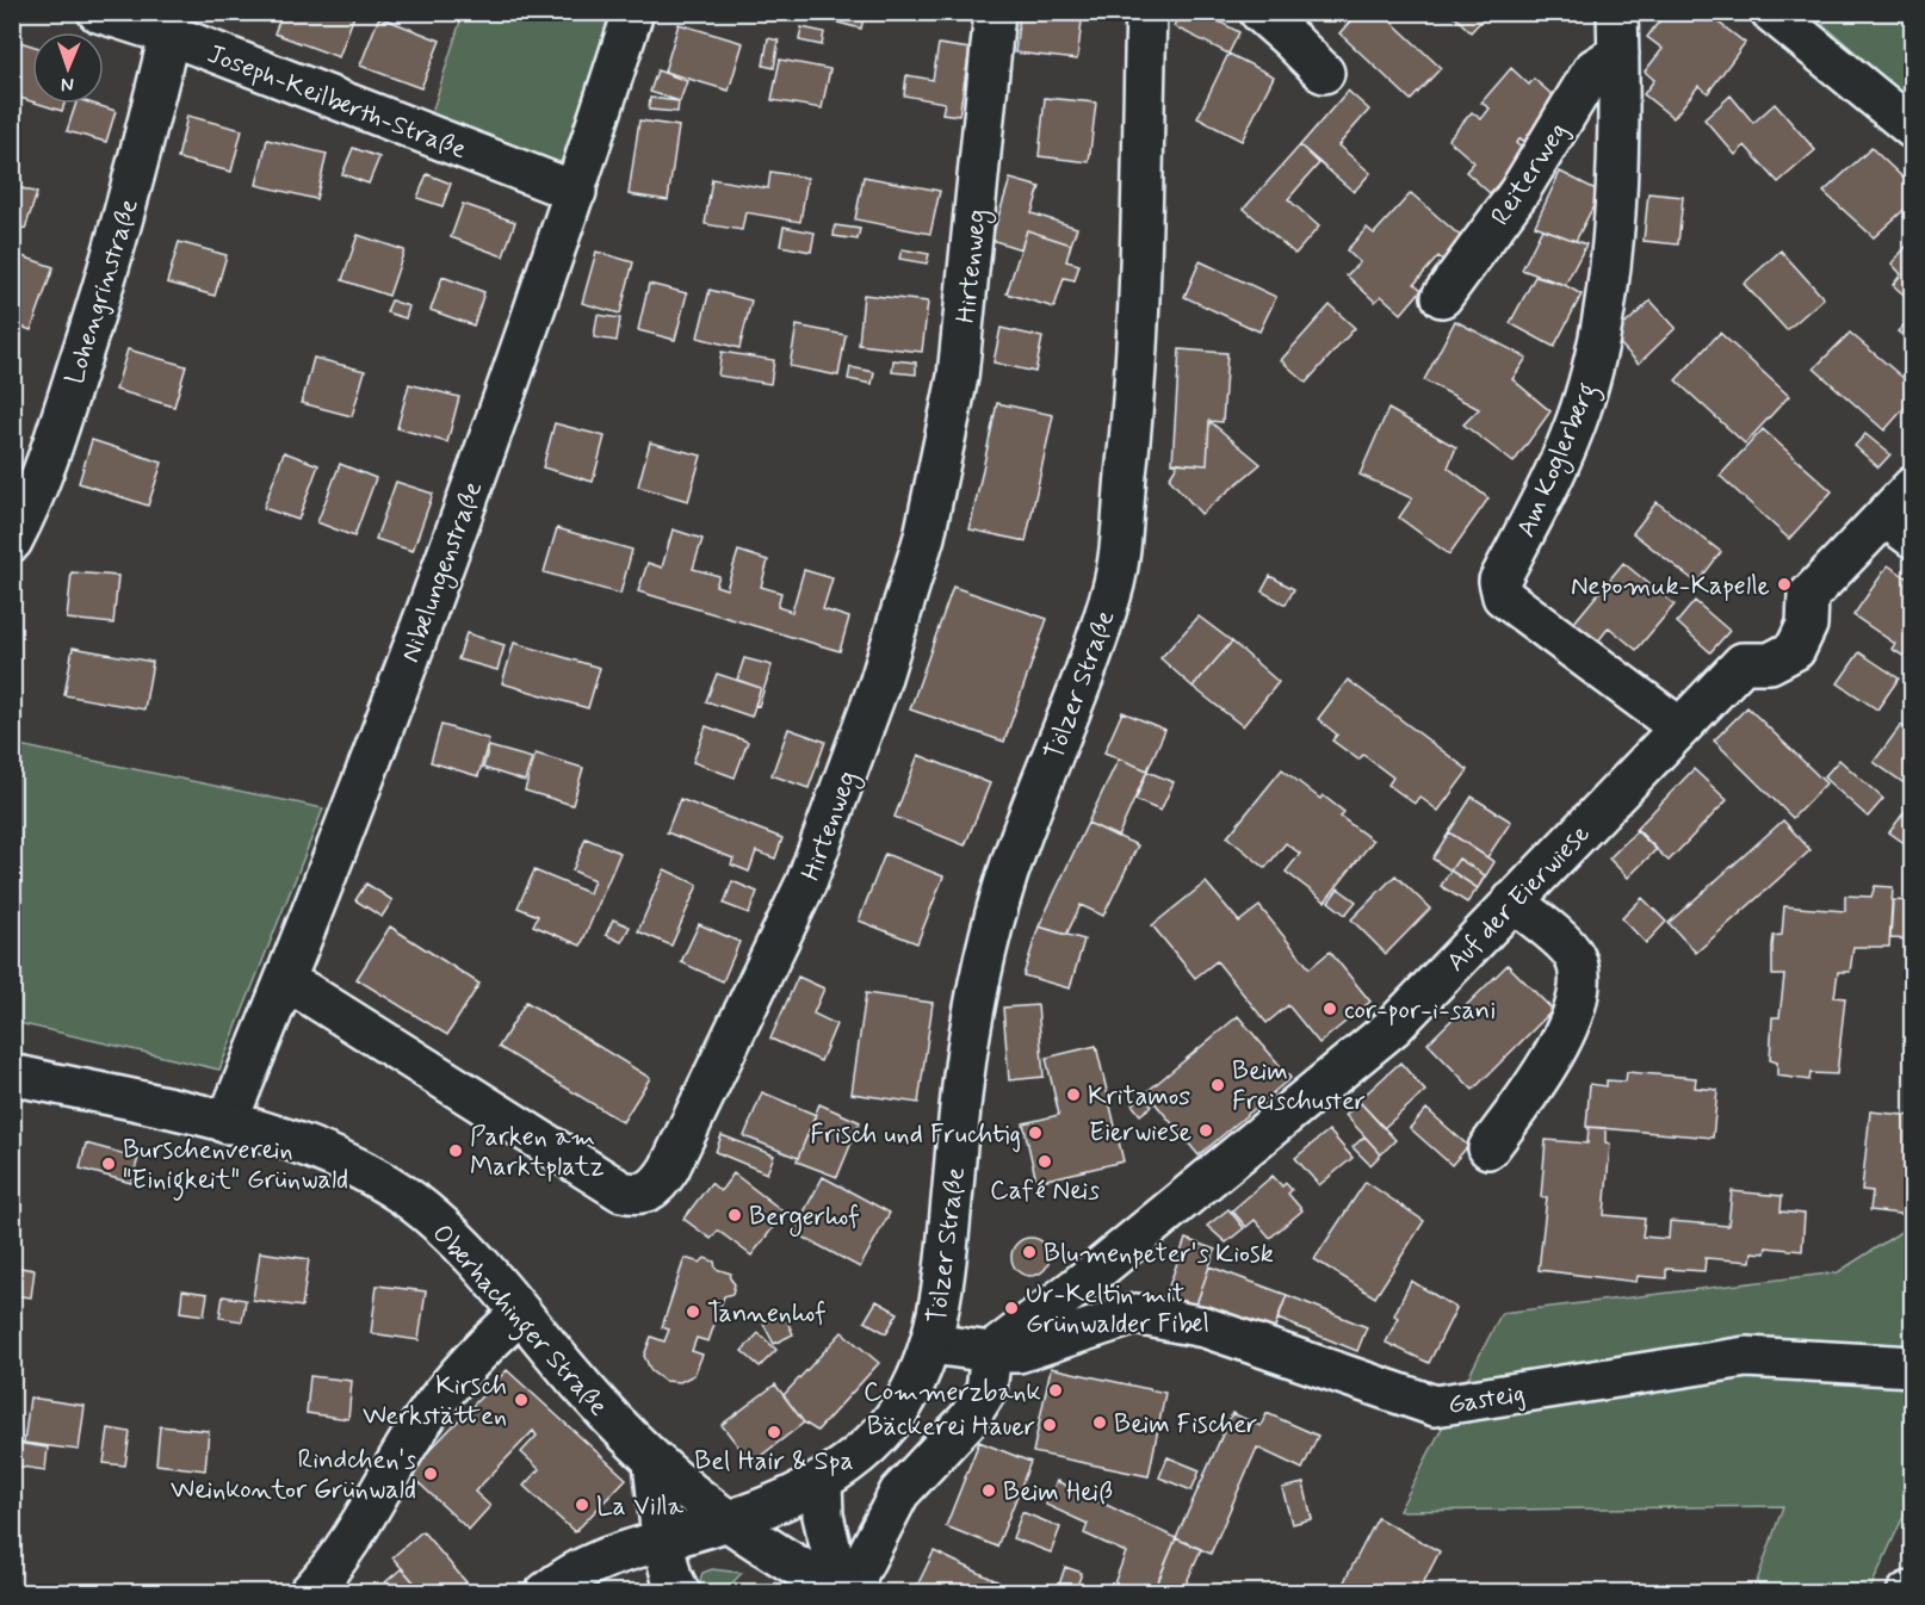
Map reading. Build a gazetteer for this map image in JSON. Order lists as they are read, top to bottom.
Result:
{
  "streets": {
    "street": [
      "Joseph-Keilberth-Straße",
      "Reiterweg",
      "Hirtenweg",
      "Lohengrinstraße",
      "Am Koglerberg",
      "Nibelungenstraße",
      "Tölzer Straße",
      "Auf der Eierwiese",
      "Oberhachinger Straße",
      "Gasteig"
    ]
  },
  "crossings": [
    ["Joseph-Keilberth-Straße", "Lohengrinstraße"],
    ["Joseph-Keilberth-Straße", "Nibelungenstraße"],
    ["Reiterweg", "Am Koglerberg"],
    ["Hirtenweg", "Nibelungenstraße"],
    ["Am Koglerberg", "Auf der Eierwiese"],
    ["Nibelungenstraße", "Oberhachinger Straße"],
    ["Tölzer Straße", "Oberhachinger Straße"],
    ["Auf der Eierwiese", "Gasteig"]
  ],
  "places": [
    "Nepomuk-Kapelle",
    "cor-por-i-sani",
    "Beim Freischuster",
    "Kritamos",
    "Eierwiese",
    "Frisch und Fruchtig",
    "Parken am Marktplatz",
    "Café Neis",
    "Burschenverein \"Einigkeit\" Grünwald",
    "Bergerhof",
    "Blumenpeter's Kiosk",
    "Ur-Keltin mit Grünwalder Fibel",
    "Tannenhof",
    "Commerzbank",
    "Kirsch Werkstätten",
    "Beim Fischer",
    "Bäckerei Hauer",
    "Bel Hair & Spa",
    "Rindchen's Weinkontor Grünwald",
    "Beim Heiß",
    "La Villa"
  ],
  "north": "bottom"
}
